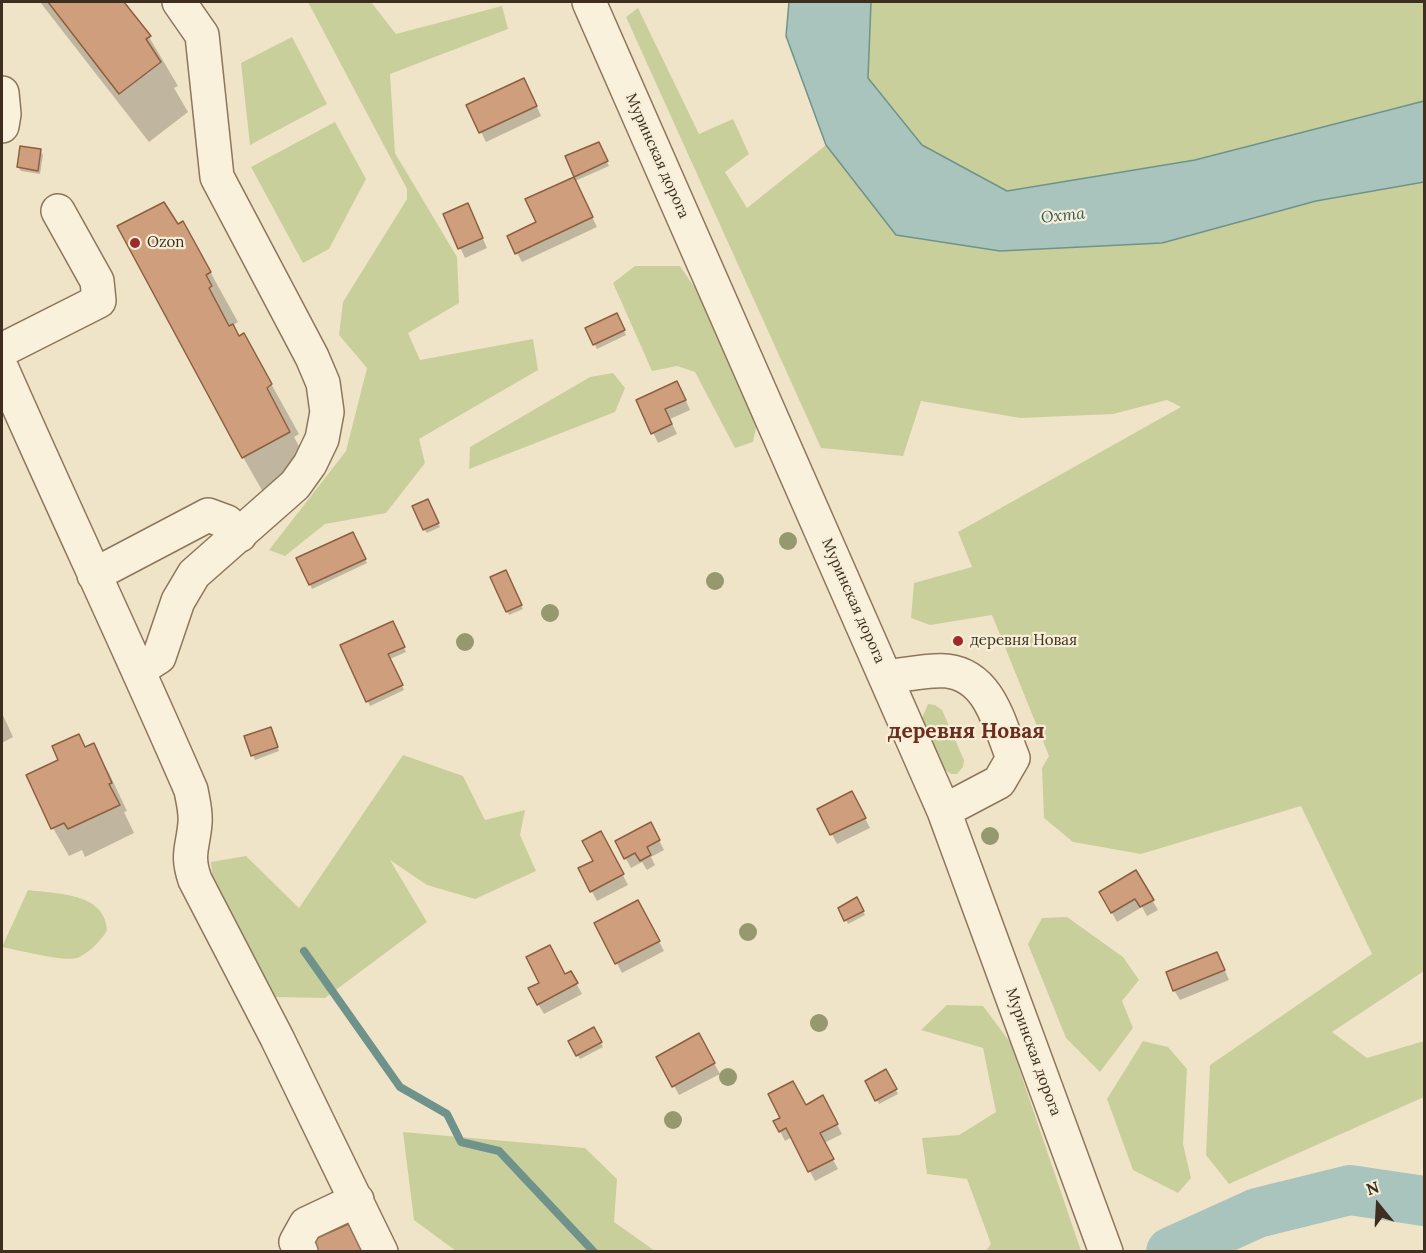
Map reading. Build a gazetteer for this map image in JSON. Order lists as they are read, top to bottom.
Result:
{
  "streets": {
    "street": ["Муринская дорога"]
  },
  "districts": ["деревня Новая"],
  "water": ["Охта"],
  "places": ["Ozon", "деревня Новая"],
  "north": "top"
}
